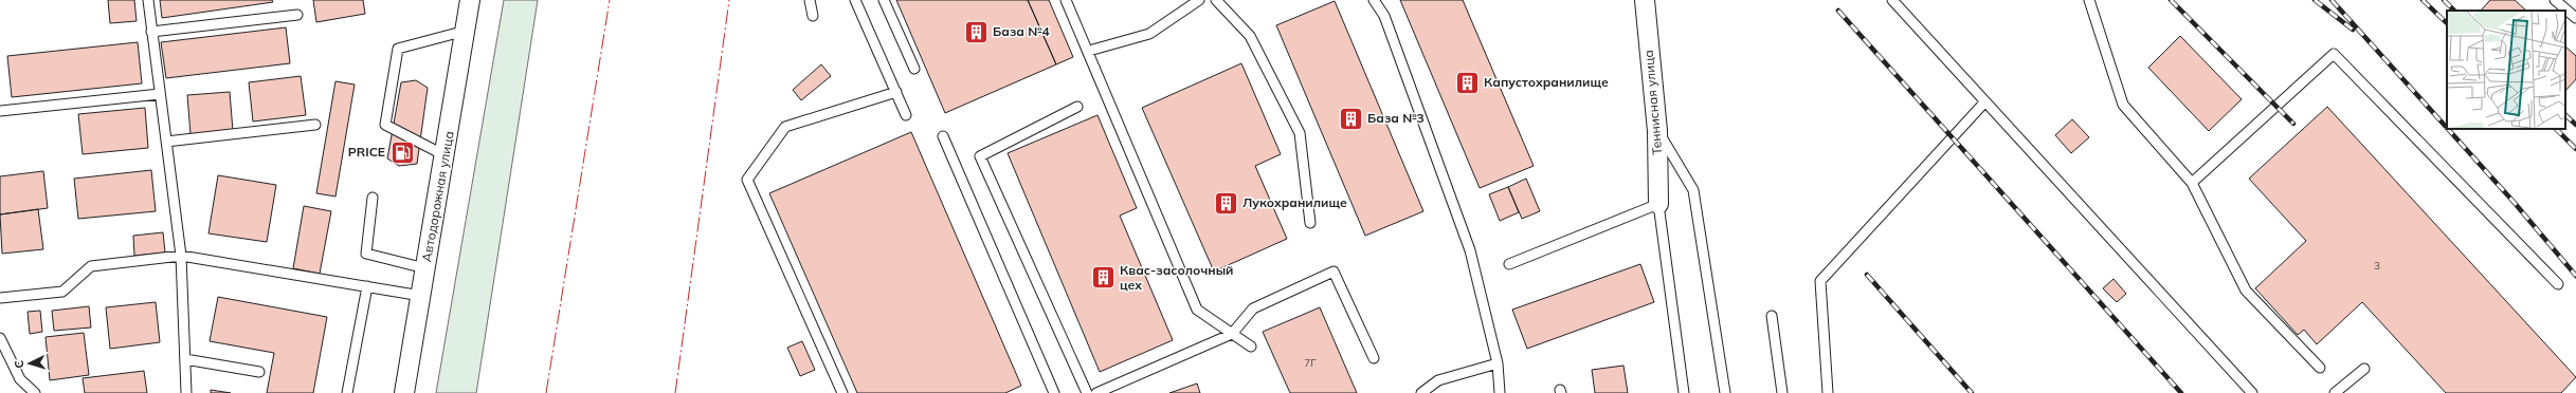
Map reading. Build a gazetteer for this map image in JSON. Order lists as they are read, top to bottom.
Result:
{
  "streets": {
    "street": ["Теннисная улица", "Автодорожная улица"]
  },
  "places": {
    "building": [
      "База №4",
      "Капустохранилище",
      "База №3",
      "Лукохранилище",
      "Квас-засолочный цех"
    ],
    "fuel station": ["PRICE"]
  },
  "house_numbers": ["3", "7Г"],
  "north": "left"
}
